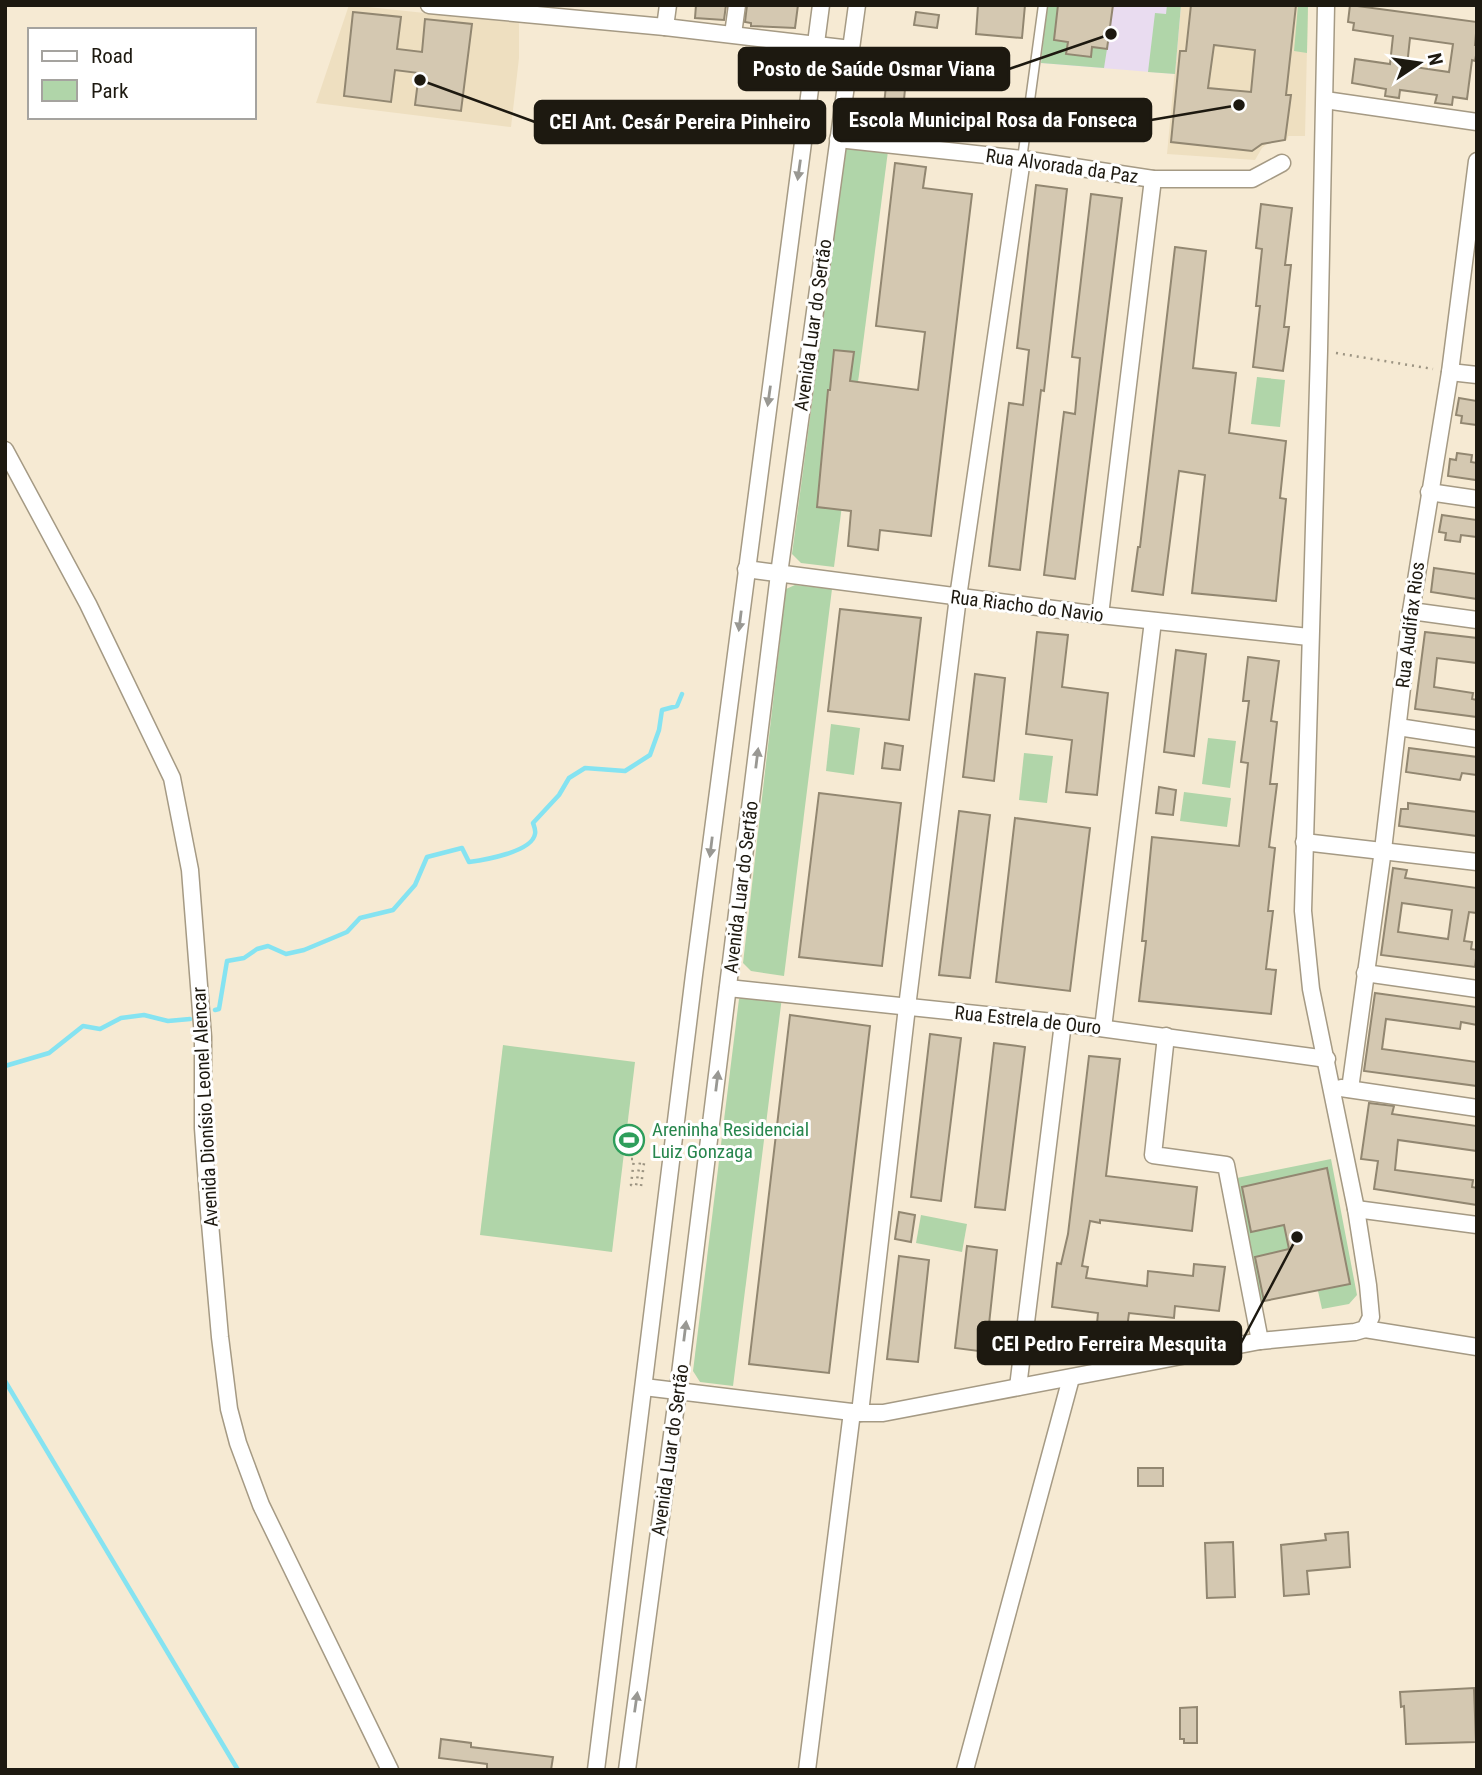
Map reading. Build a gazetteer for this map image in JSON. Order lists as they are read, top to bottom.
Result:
{
  "streets": {
    "street": [
      "Rua Alvorada da Paz",
      "Avenida Luar do Sertão",
      "Rua Riacho do Navio",
      "Rua Audifax Rios",
      "Rua Estrela de Ouro",
      "Avenida Dionísio Leonel Alencar"
    ]
  },
  "crossings": [
    ["Rua Alvorada da Paz", "Avenida Luar do Sertão"],
    ["Avenida Luar do Sertão", "Rua Riacho do Navio"],
    ["Avenida Luar do Sertão", "Rua Estrela de Ouro"]
  ],
  "places": {
    "other": [
      "Posto de Saúde Osmar Viana",
      "CEI Ant. Cesár Pereira Pinheiro",
      "Escola Municipal Rosa da Fonseca",
      "CEI Pedro Ferreira Mesquita"
    ],
    "sports": ["Areninha Residencial Luiz Gonzaga"]
  },
  "legend": ["Road", "Park"],
  "north": "right"
}
